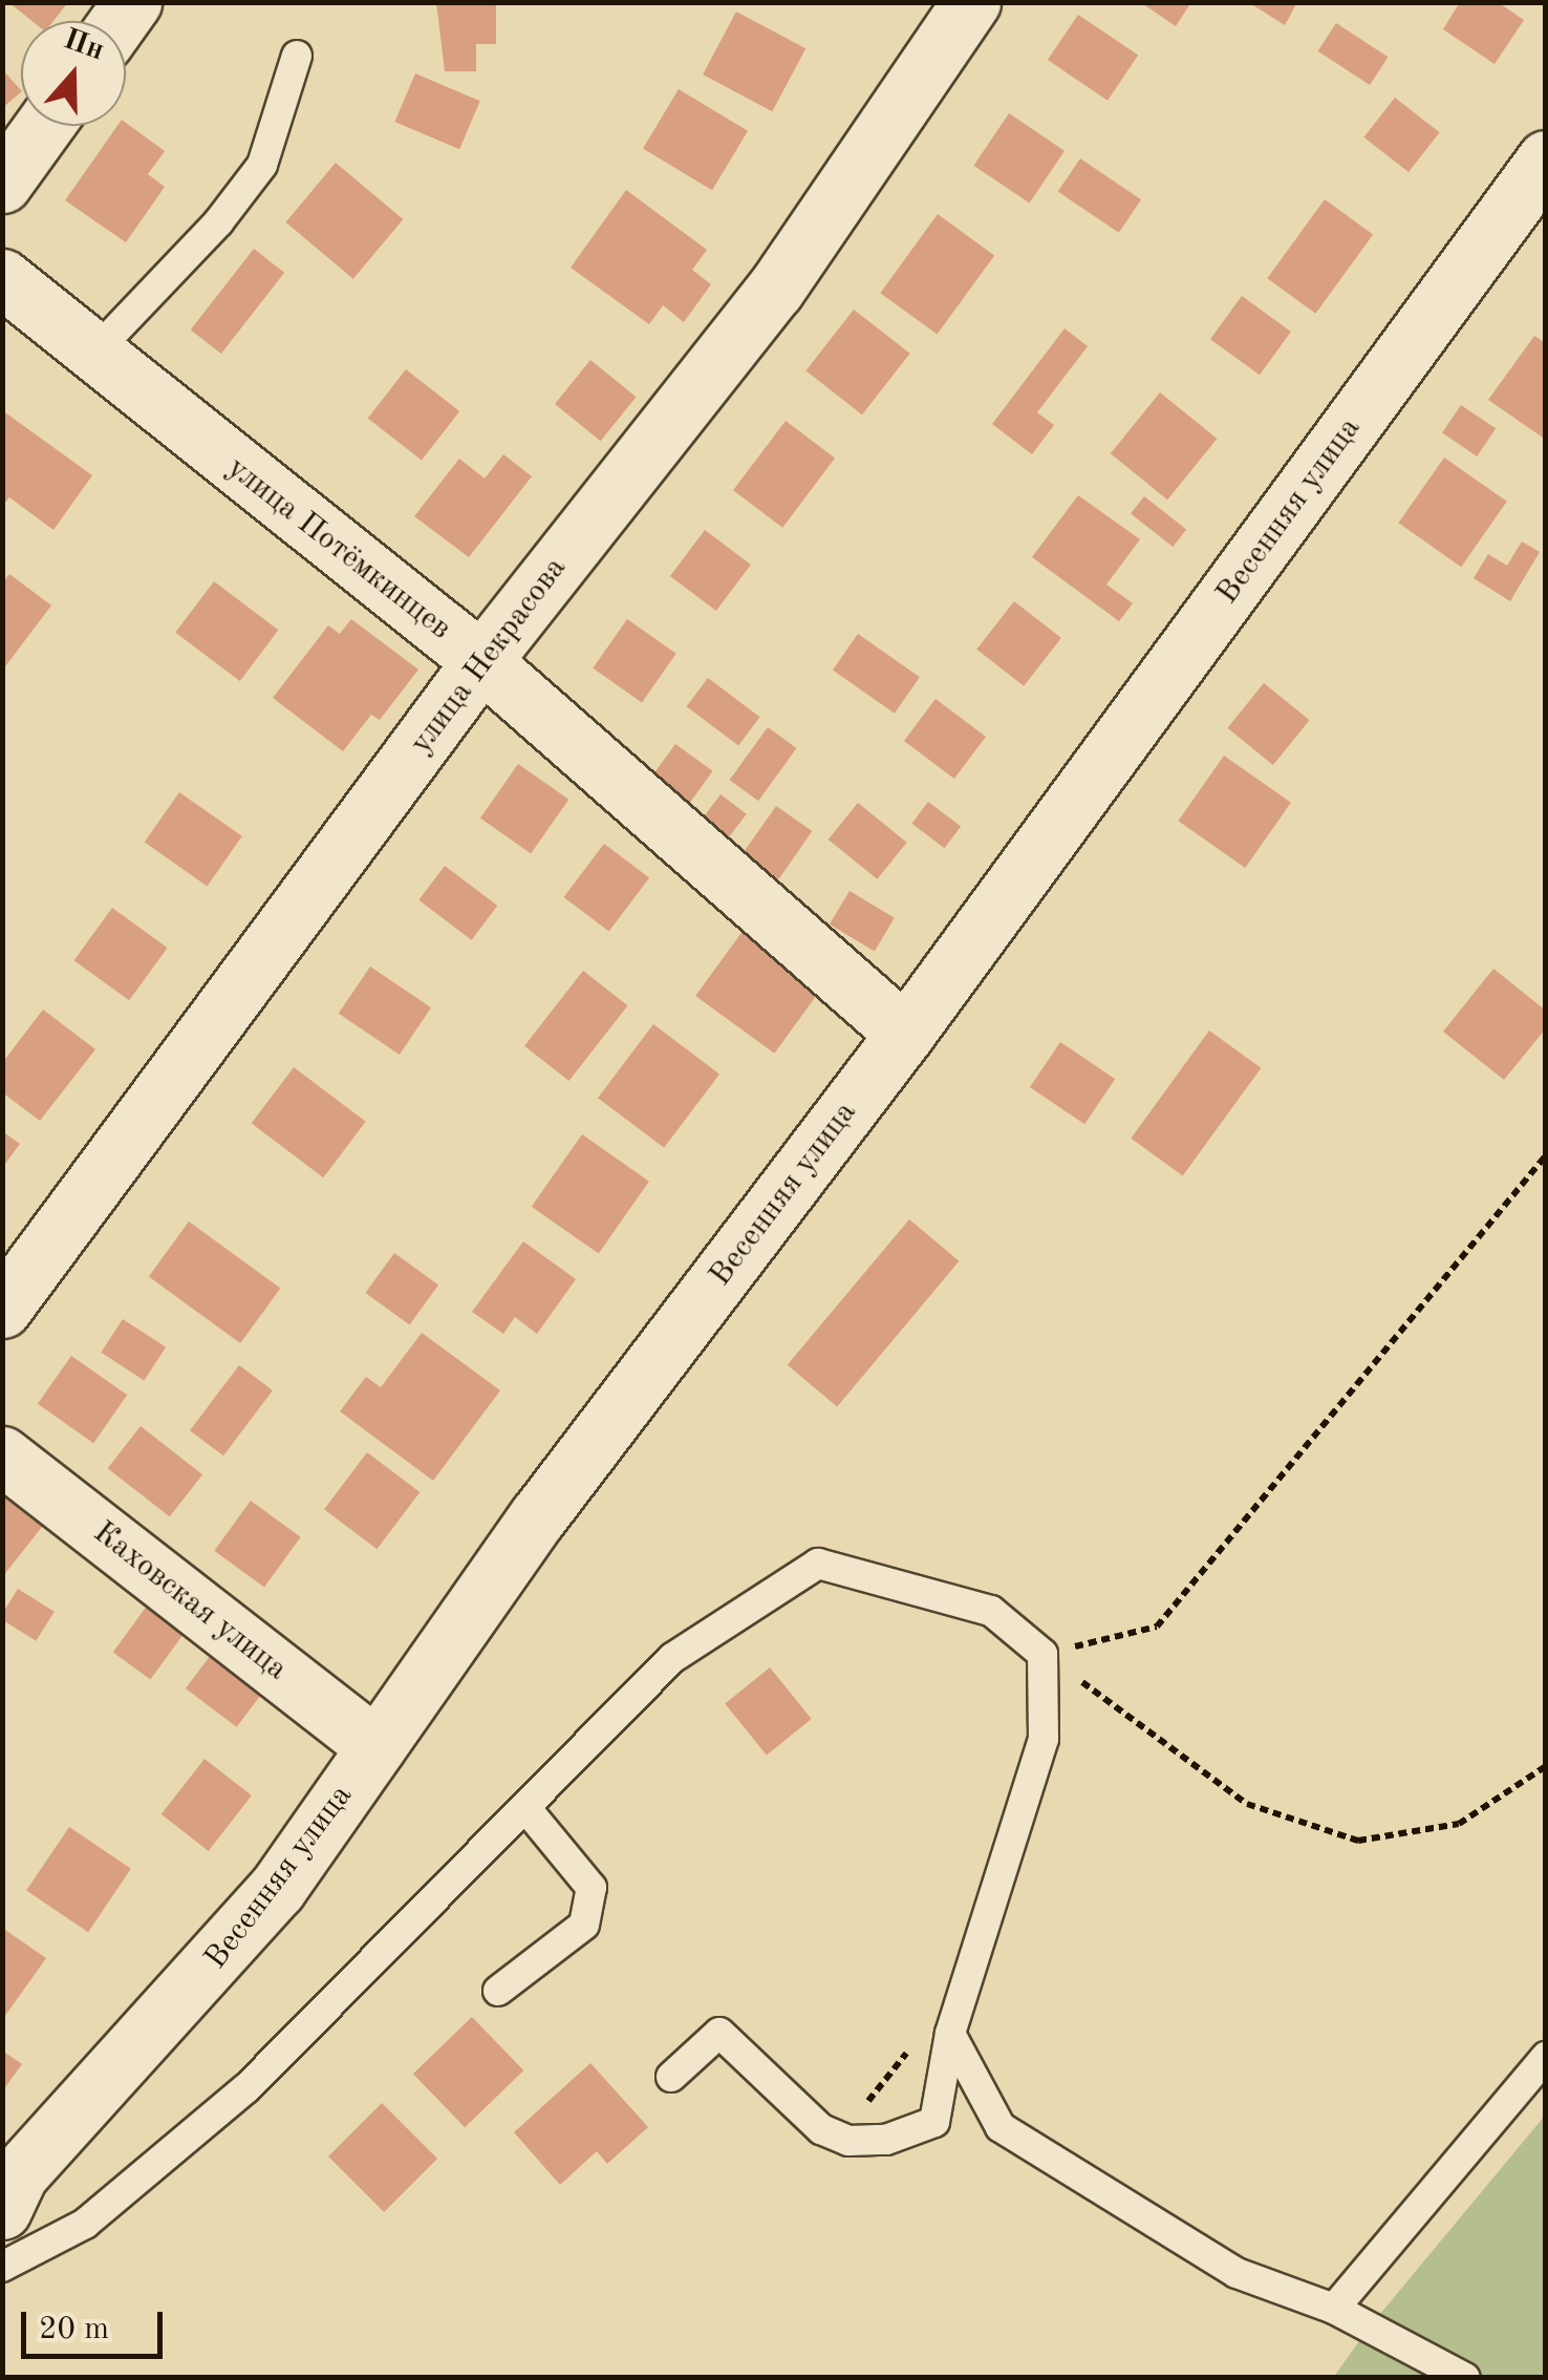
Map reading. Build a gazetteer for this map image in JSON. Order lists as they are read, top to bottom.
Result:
{
  "streets": {
    "street": [
      "Весенняя улица",
      "улица Потёмкинцев",
      "улица Некрасова",
      "Каховская улица"
    ]
  },
  "crossings": [
    ["Весенняя улица", "улица Потёмкинцев"],
    ["Весенняя улица", "Каховская улица"],
    ["улица Потёмкинцев", "улица Некрасова"]
  ],
  "scale_bar": "20 m",
  "north": "top"
}
